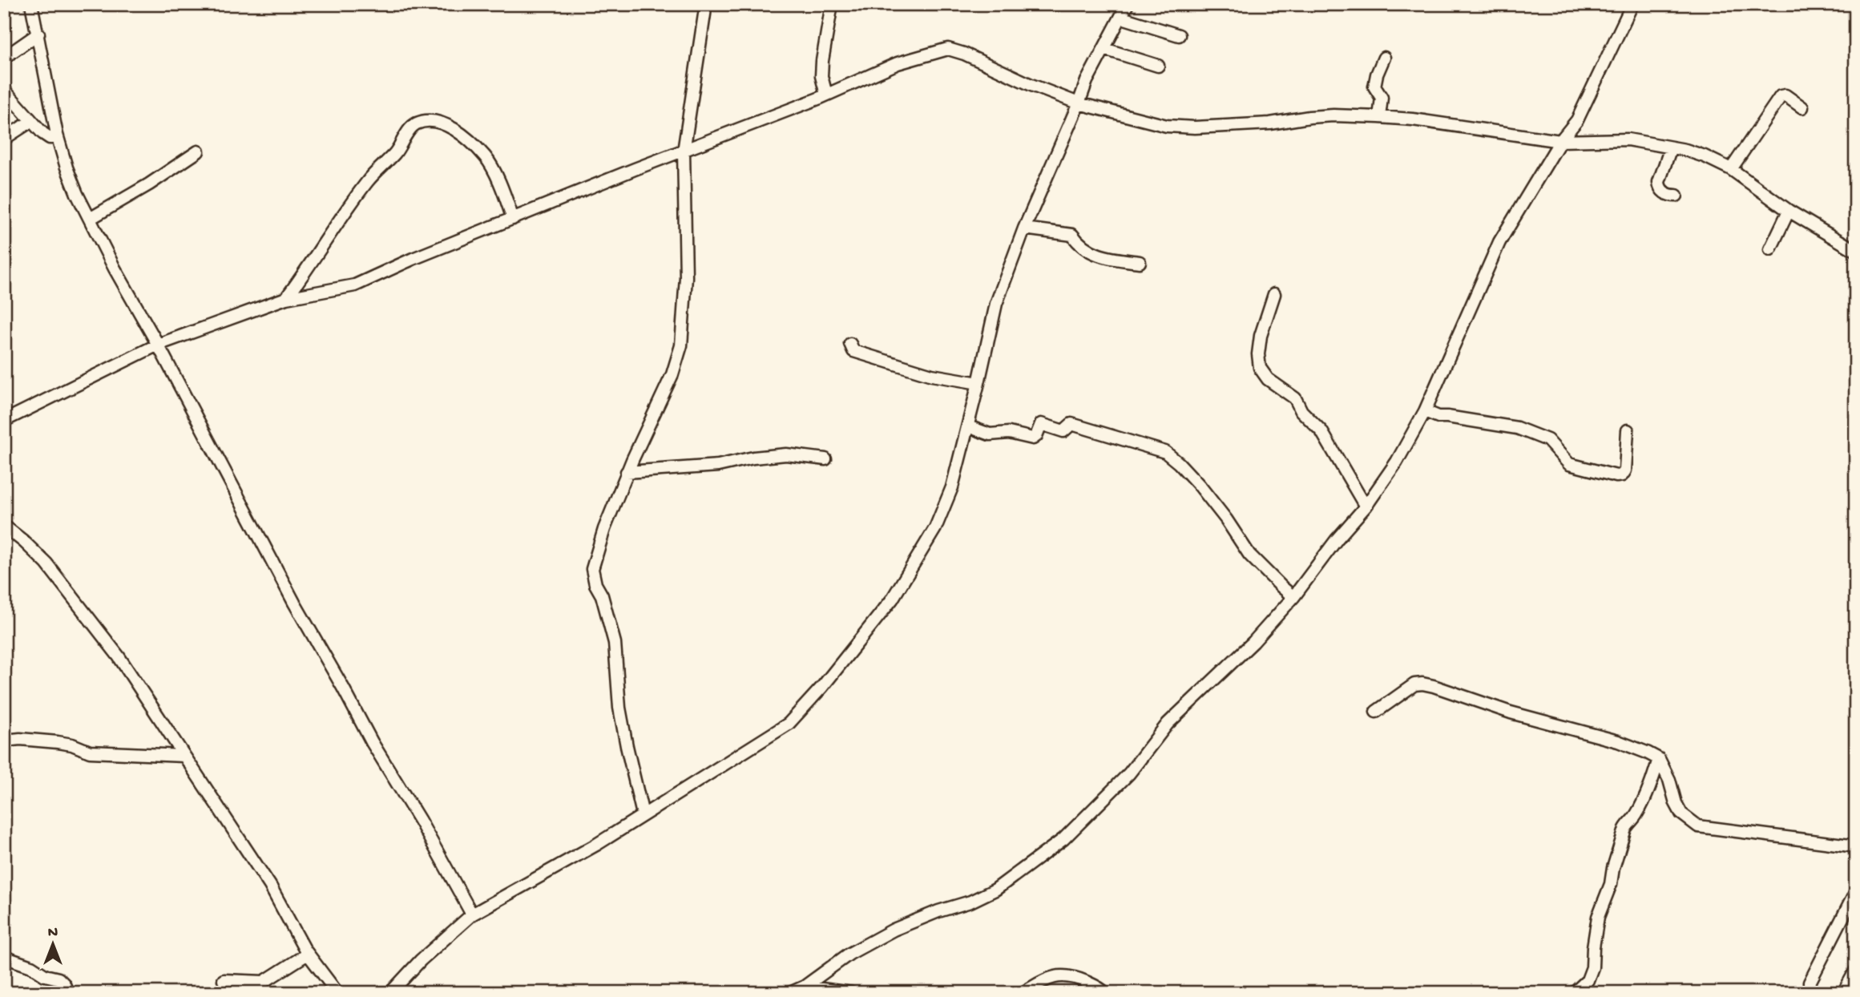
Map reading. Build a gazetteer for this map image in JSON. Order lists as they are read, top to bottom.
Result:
{
  "north": "top"
}
